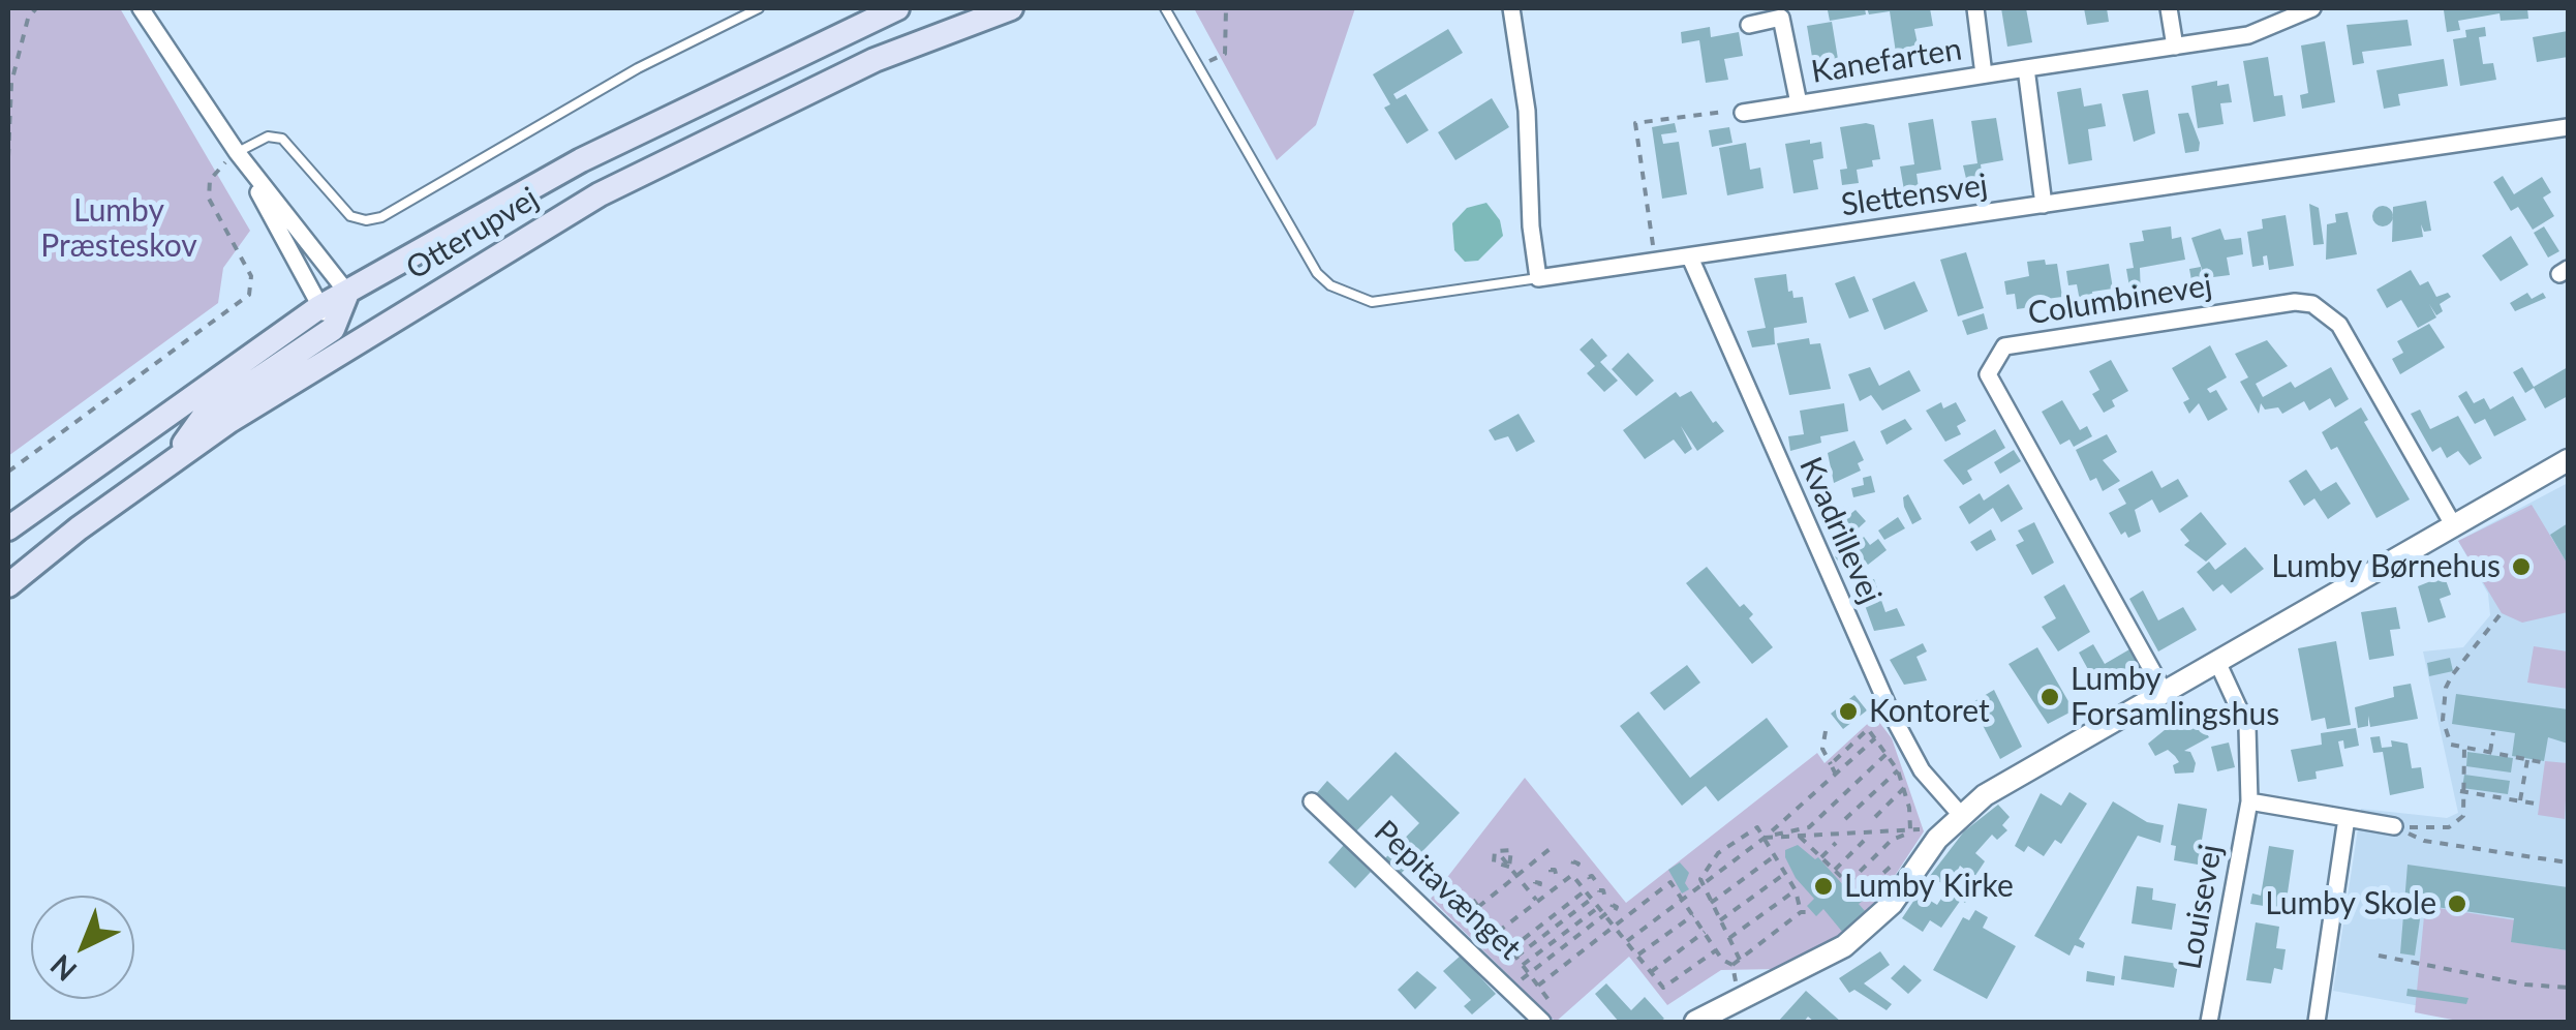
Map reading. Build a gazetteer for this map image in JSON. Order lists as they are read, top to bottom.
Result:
{
  "streets": {
    "main road": ["Otterupvej"],
    "street": [
      "Kanefarten",
      "Slettensvej",
      "Columbinevej",
      "Kvadrillevej",
      "Pepitavænget",
      "Louisevej"
    ]
  },
  "crossings": [
    ["Slettensvej", "Kvadrillevej"]
  ],
  "parks": ["Lumby Præsteskov"],
  "places": [
    "Lumby Børnehus",
    "Lumby Forsamlingshus",
    "Kontoret",
    "Lumby Kirke",
    "Lumby Skole"
  ],
  "north": "bottom left"
}
